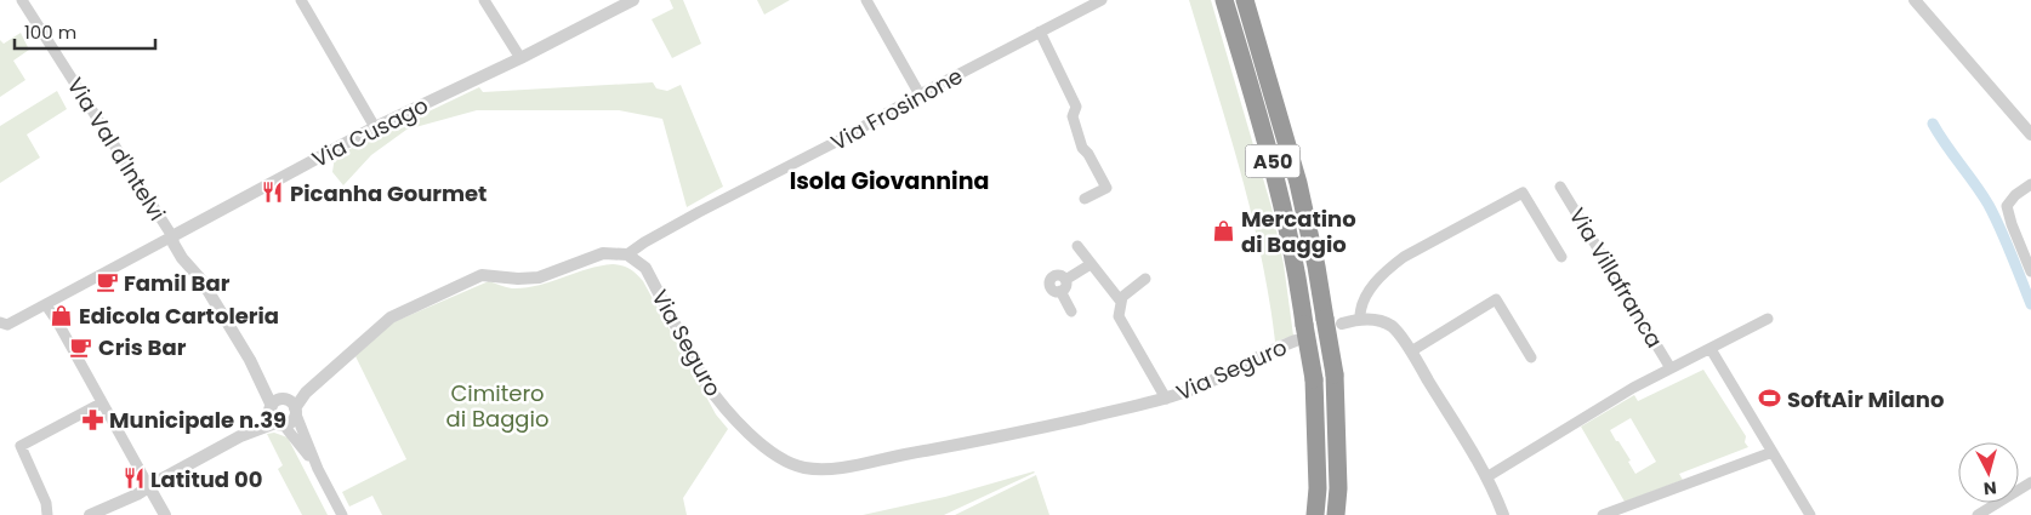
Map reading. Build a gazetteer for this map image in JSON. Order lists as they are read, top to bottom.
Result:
{
  "streets": {
    "highway": ["A50"],
    "street": [
      "Via Frosinone",
      "Via Cusago",
      "Via Val d'Intelvi",
      "Via Villafranca",
      "Via Seguro"
    ]
  },
  "crossings": [
    ["Via Frosinone", "Via Seguro"],
    ["Via Cusago", "Via Val d'Intelvi"],
    ["A50", "Via Seguro"]
  ],
  "districts": ["Isola Giovannina"],
  "parks": ["Cimitero di Baggio"],
  "places": {
    "restaurant": ["Picanha Gourmet", "Latitud 00"],
    "shop": ["Mercatino di Baggio", "Edicola Cartoleria"],
    "cafe": ["Famil Bar", "Cris Bar"],
    "sports": ["SoftAir Milano"],
    "pharmacy": ["Municipale n.39"]
  },
  "scale_bar": "100 m",
  "north": "bottom"
}
